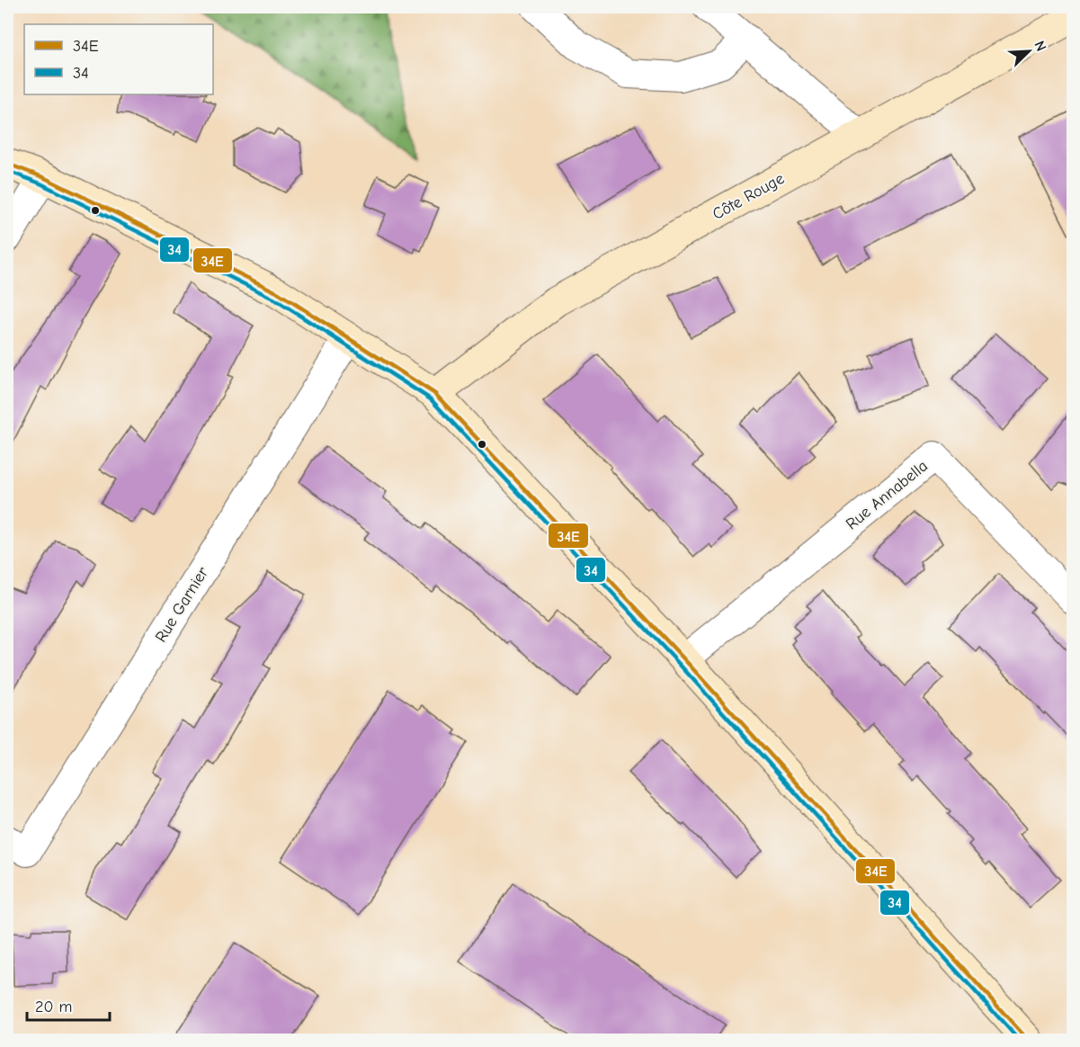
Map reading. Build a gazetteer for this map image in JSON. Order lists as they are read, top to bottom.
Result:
{
  "streets": {
    "street": ["Côte Rouge", "Rue Annabella", "Rue Garnier"]
  },
  "lines": ["transit line 34E", "transit line 34"],
  "legend": ["34E", "34"],
  "scale_bar": "20 m",
  "north": "top right"
}
